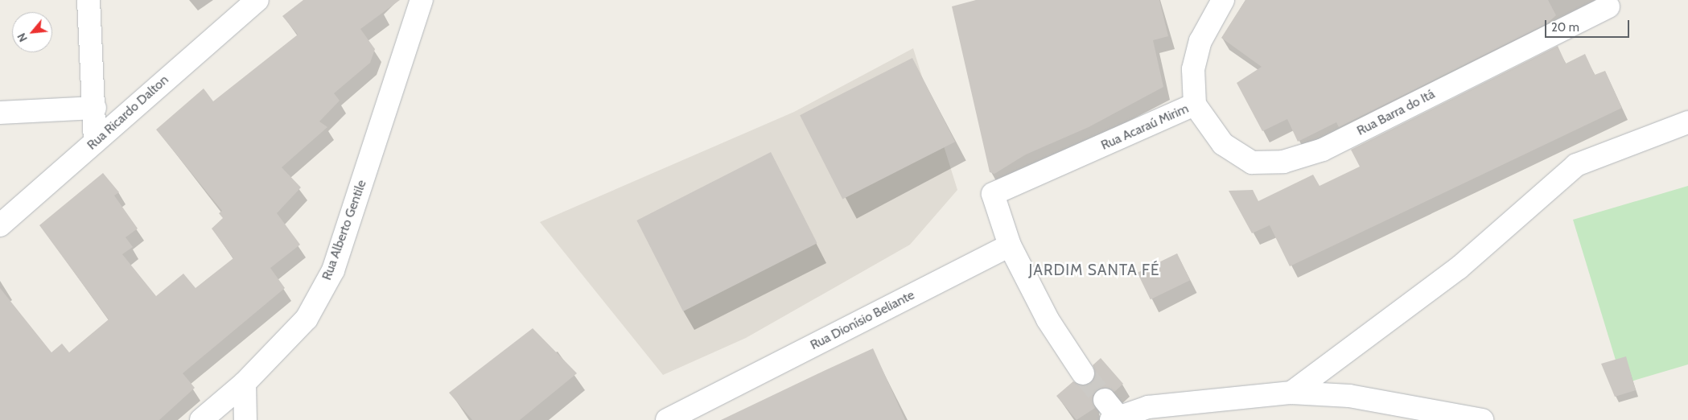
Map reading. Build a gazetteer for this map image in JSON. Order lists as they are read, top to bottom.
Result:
{
  "streets": {
    "street": [
      "Rua Ricardo Dalton",
      "Rua Barra do Itá",
      "Rua Acaraú Mirim",
      "Rua Alberto Gentile",
      "Rua Dionísio Beliante"
    ]
  },
  "crossings": [
    ["Rua Barra do Itá", "Rua Acaraú Mirim"],
    ["Rua Acaraú Mirim", "Rua Dionísio Beliante"]
  ],
  "districts": ["JARDIM SANTA FÉ"],
  "scale_bar": "20 m",
  "north": "bottom left"
}
